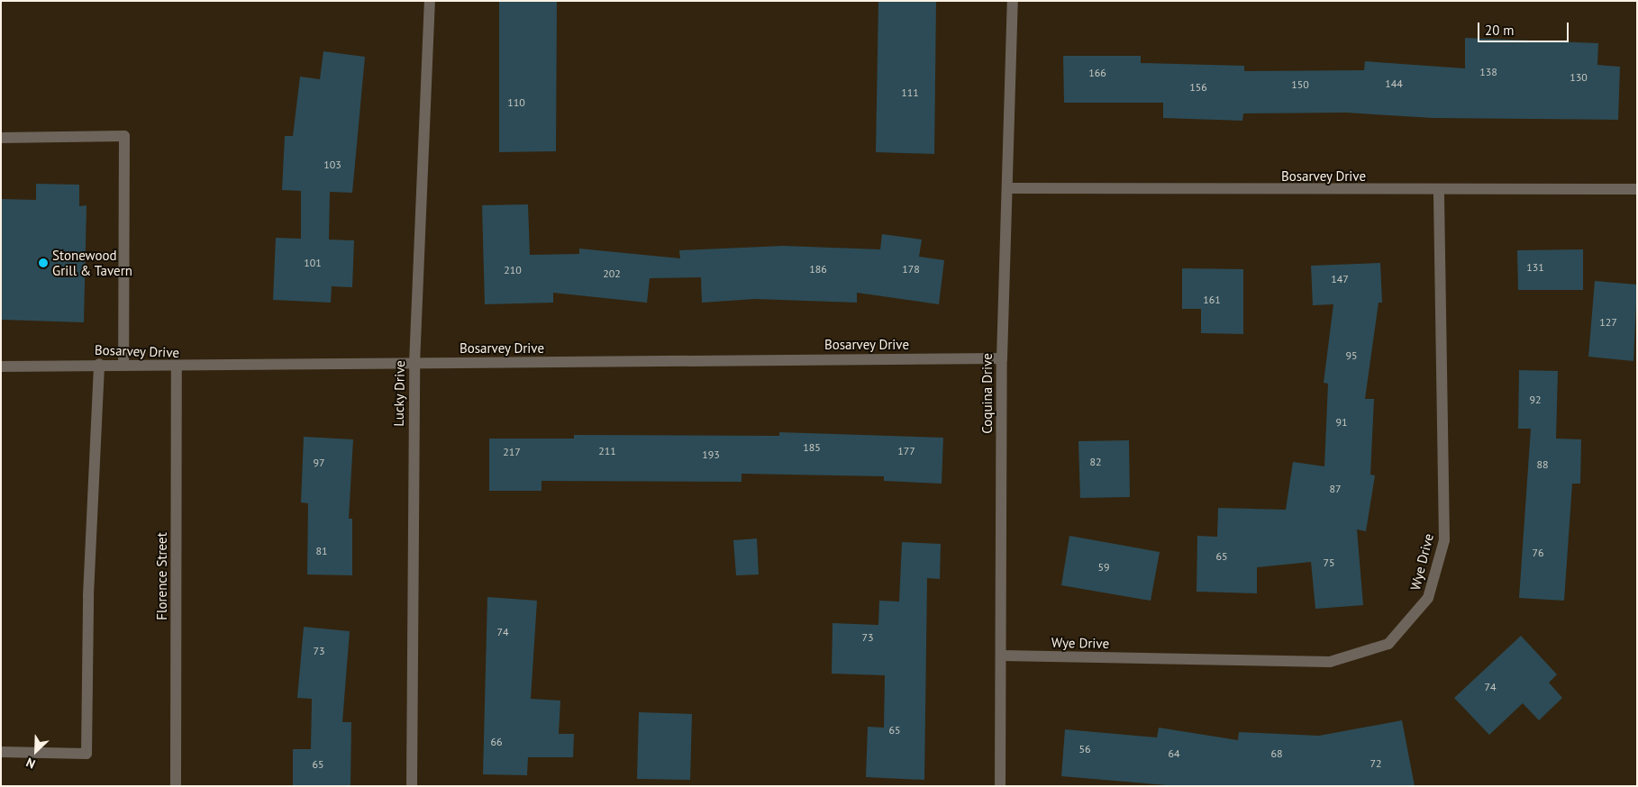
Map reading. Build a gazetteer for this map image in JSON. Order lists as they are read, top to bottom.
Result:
{
  "streets": {
    "street": [
      "Bosarvey Drive",
      "Lucky Drive",
      "Coquina Drive",
      "Wye Drive",
      "Florence Street"
    ]
  },
  "crossings": [
    ["Bosarvey Drive", "Lucky Drive"],
    ["Bosarvey Drive", "Coquina Drive"],
    ["Bosarvey Drive", "Wye Drive"],
    ["Bosarvey Drive", "Florence Street"],
    ["Coquina Drive", "Wye Drive"]
  ],
  "places": ["Stonewood Grill & Tavern"],
  "house_numbers": [
    "138",
    "166",
    "130",
    "144",
    "150",
    "156",
    "111",
    "110",
    "103",
    "101",
    "131",
    "186",
    "178",
    "210",
    "202",
    "147",
    "161",
    "127",
    "95",
    "92",
    "91",
    "185",
    "211",
    "177",
    "217",
    "193",
    "82",
    "97",
    "88",
    "87",
    "81",
    "76",
    "65",
    "75",
    "59",
    "74",
    "73",
    "73",
    "74",
    "65",
    "66",
    "56",
    "64",
    "68",
    "72",
    "65"
  ],
  "scale_bar": "20 m",
  "north": "bottom left"
}
